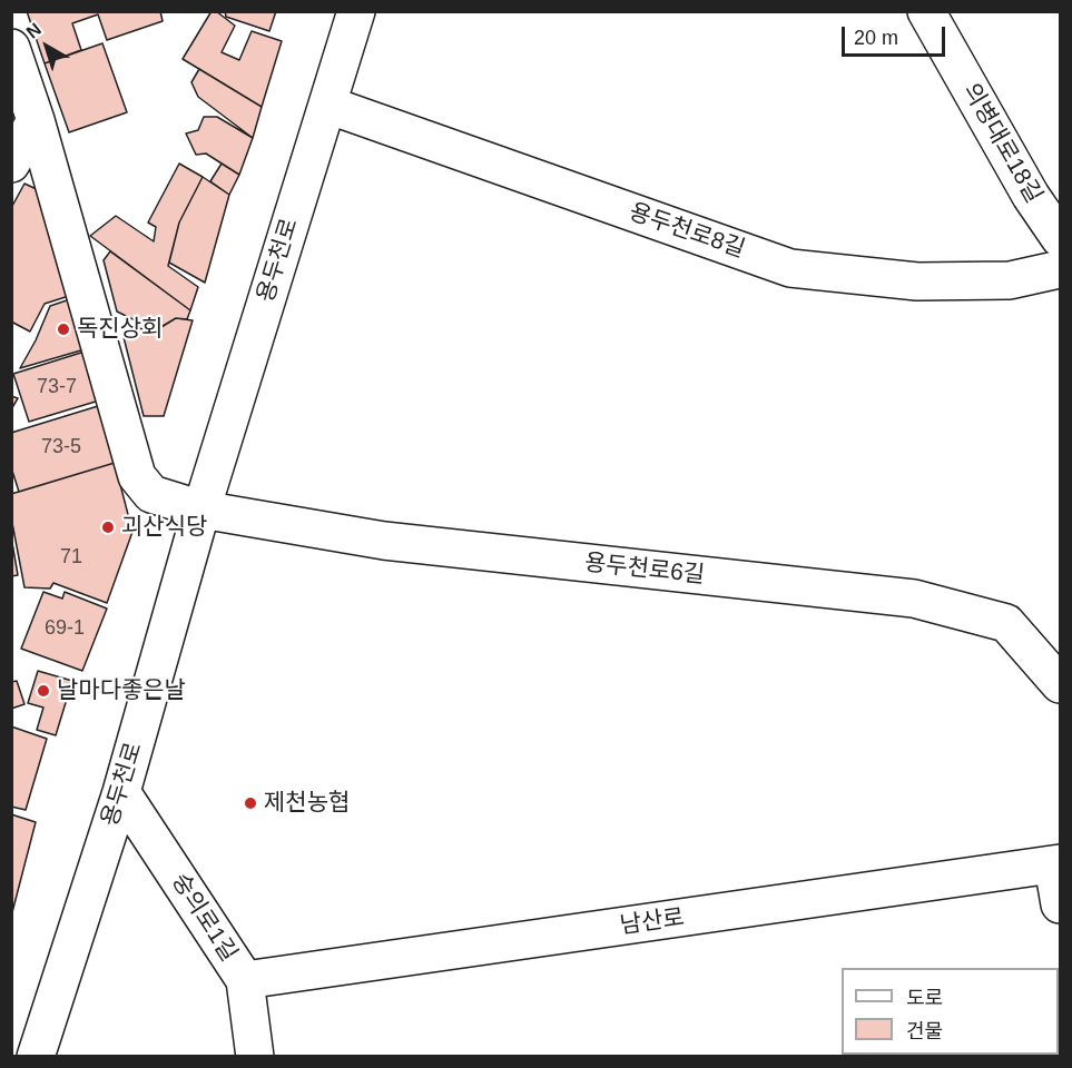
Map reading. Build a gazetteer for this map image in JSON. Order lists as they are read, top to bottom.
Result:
{
  "streets": {
    "street": [
      "의병대로18길",
      "용두천로8길",
      "용두천로",
      "용두천로6길",
      "숭의로1길",
      "남산로"
    ]
  },
  "crossings": [
    ["용두천로8길", "용두천로"],
    ["용두천로", "용두천로6길"],
    ["용두천로", "숭의로1길"],
    ["숭의로1길", "남산로"]
  ],
  "places": [
    "독진상회",
    "괴산식당",
    "날마다좋은날",
    "제천농협"
  ],
  "house_numbers": [
    "73-7",
    "73-5",
    "71",
    "69-1"
  ],
  "legend": ["도로", "건물"],
  "scale_bar": "20 m",
  "north": "top left"
}
